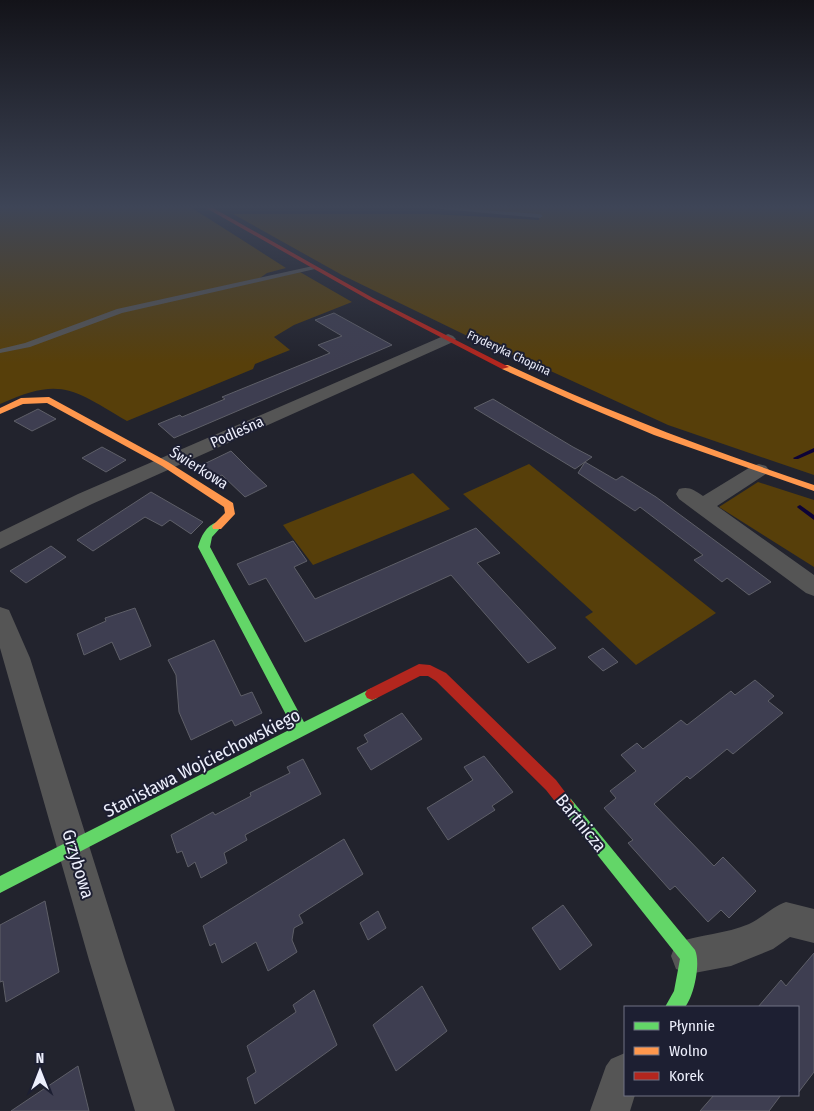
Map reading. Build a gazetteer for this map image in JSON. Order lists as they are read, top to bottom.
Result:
{
  "streets": {
    "street": [
      "Fryderyka Chopina",
      "Podleśna",
      "Świerkowa",
      "Stanisława Wojciechowskiego",
      "Bartnicza",
      "Grzybowa"
    ]
  },
  "crossings": [
    ["Fryderyka Chopina", "Podleśna"],
    ["Podleśna", "Świerkowa"],
    ["Świerkowa", "Stanisława Wojciechowskiego"],
    ["Stanisława Wojciechowskiego", "Bartnicza"],
    ["Stanisława Wojciechowskiego", "Grzybowa"]
  ],
  "legend": ["Płynnie", "Wolno", "Korek"],
  "north": "top"
}
